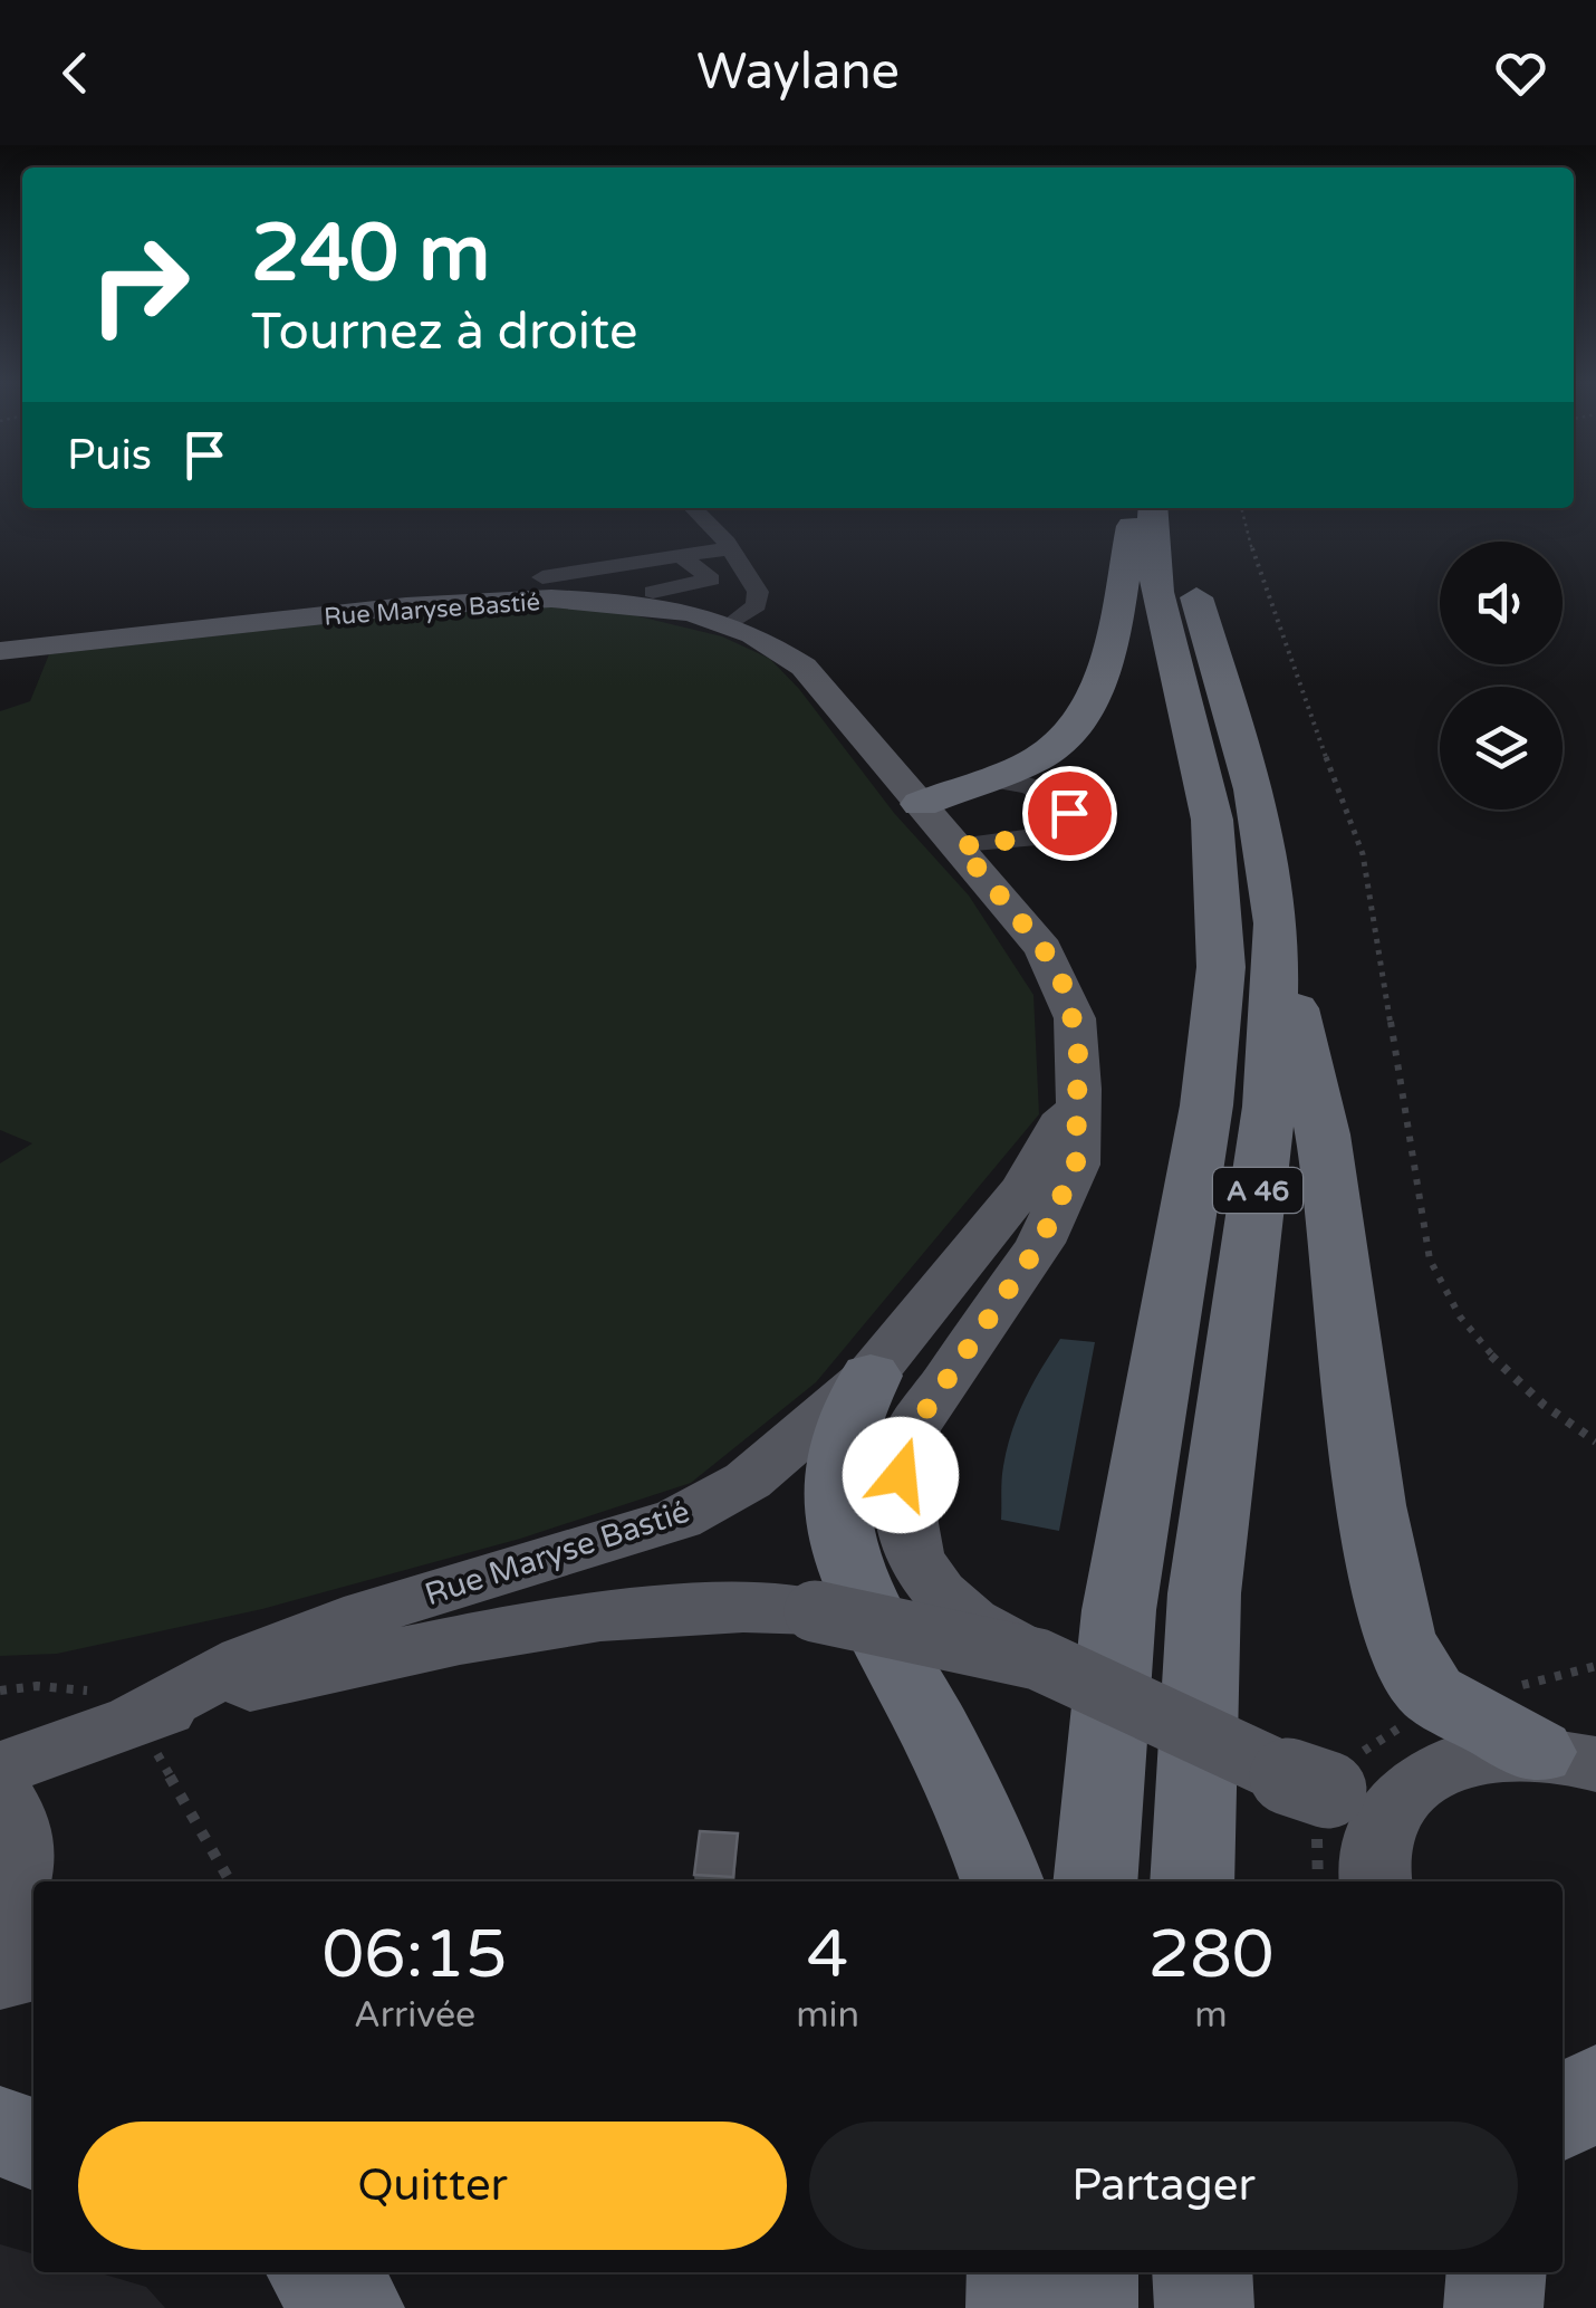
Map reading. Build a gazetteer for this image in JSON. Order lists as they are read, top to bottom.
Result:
{
  "streets": {
    "highway": ["A 46"],
    "main road": ["Rue Maryse Bastié"]
  },
  "page": {
    "header": "Waylane",
    "turn": ["240 m", "Tournez à droite"],
    "then": "Puis",
    "eta": [
      "06:15",
      "Arrivée",
      "4",
      "min",
      "280",
      "m"
    ],
    "buttons": ["Quitter", "Partager"]
  }
}
